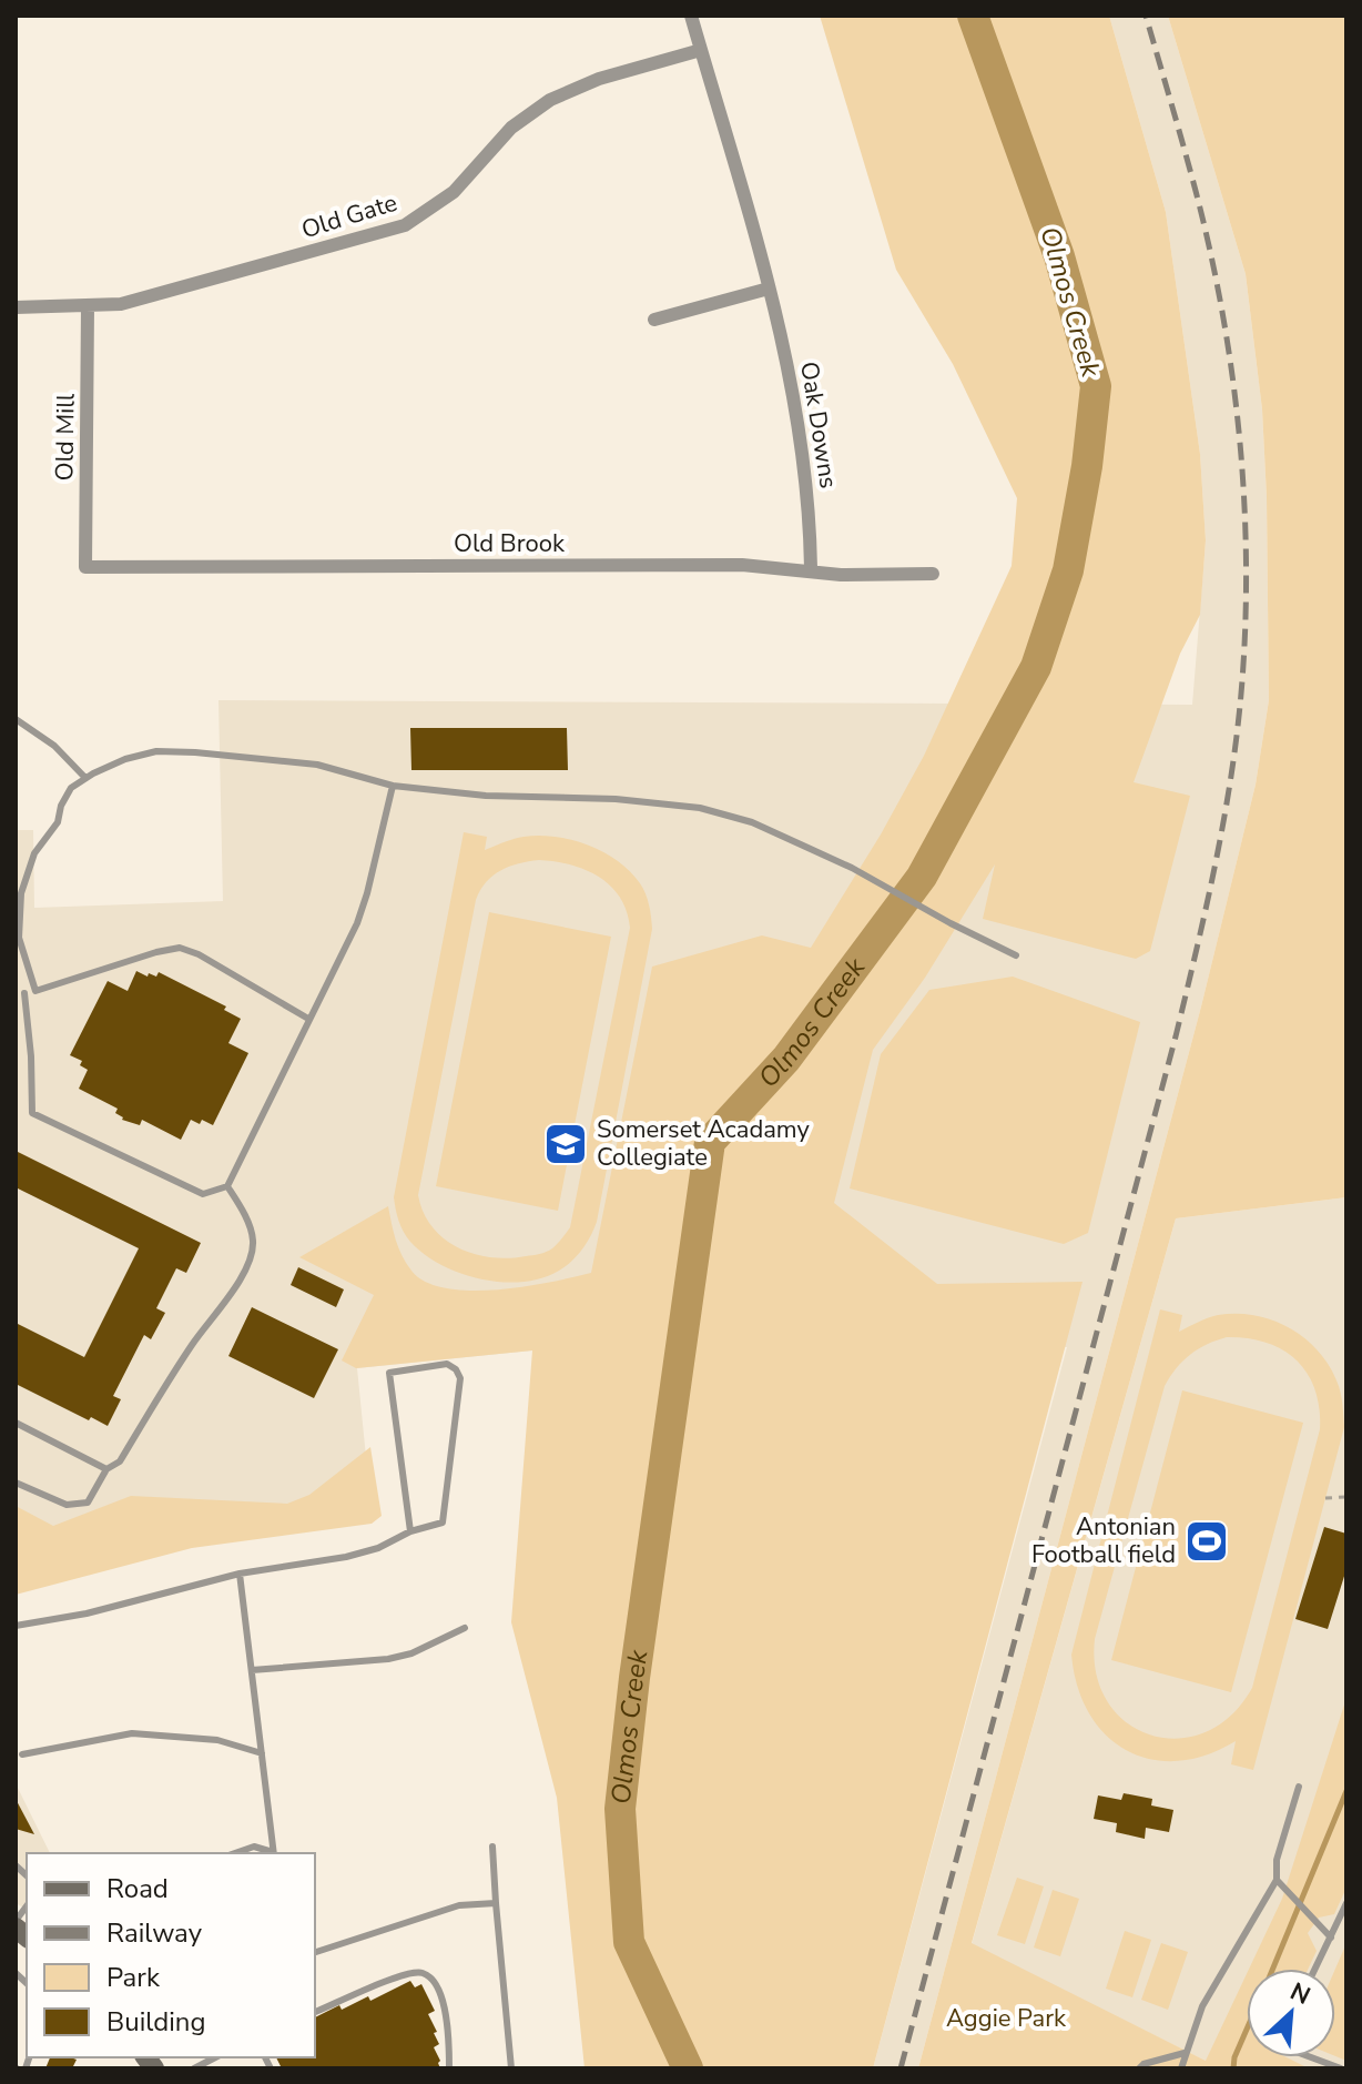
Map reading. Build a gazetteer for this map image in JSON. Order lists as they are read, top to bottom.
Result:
{
  "streets": {
    "street": [
      "Old Gate",
      "Oak Downs",
      "Old Mill",
      "Old Brook"
    ]
  },
  "crossings": [
    ["Old Gate", "Oak Downs"],
    ["Old Gate", "Old Mill"],
    ["Oak Downs", "Old Brook"],
    ["Old Mill", "Old Brook"]
  ],
  "water": ["Olmos Creek"],
  "parks": ["Aggie Park"],
  "places": {
    "school or university": ["Somerset Acadamy Collegiate"],
    "sports": ["Antonian Football field"]
  },
  "legend": [
    "Road",
    "Railway",
    "Park",
    "Building"
  ],
  "north": "top right"
}
